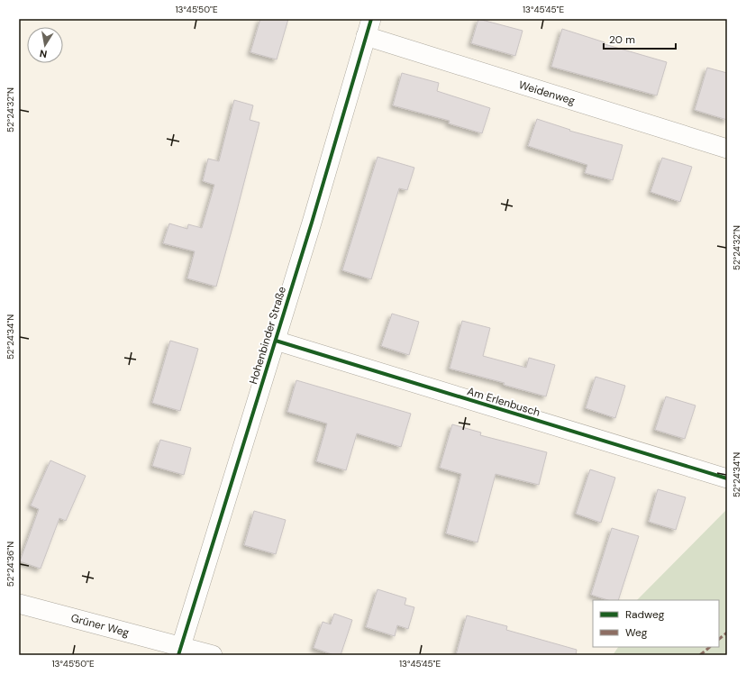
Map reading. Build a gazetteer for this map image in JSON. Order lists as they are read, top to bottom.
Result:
{
  "streets": {
    "street": [
      "Weidenweg",
      "Hohenbinder Straße",
      "Am Erlenbusch",
      "Grüner Weg"
    ]
  },
  "crossings": [
    ["Weidenweg", "Hohenbinder Straße"],
    ["Hohenbinder Straße", "Am Erlenbusch"],
    ["Hohenbinder Straße", "Grüner Weg"]
  ],
  "legend": ["Radweg", "Weg"],
  "scale_bar": "20 m",
  "north": "bottom",
  "coordinates": [
    "13°45'50\"E",
    "13°45'45\"E",
    "52°24'32\"N",
    "52°24'34\"N",
    "52°24'36\"N"
  ]
}
